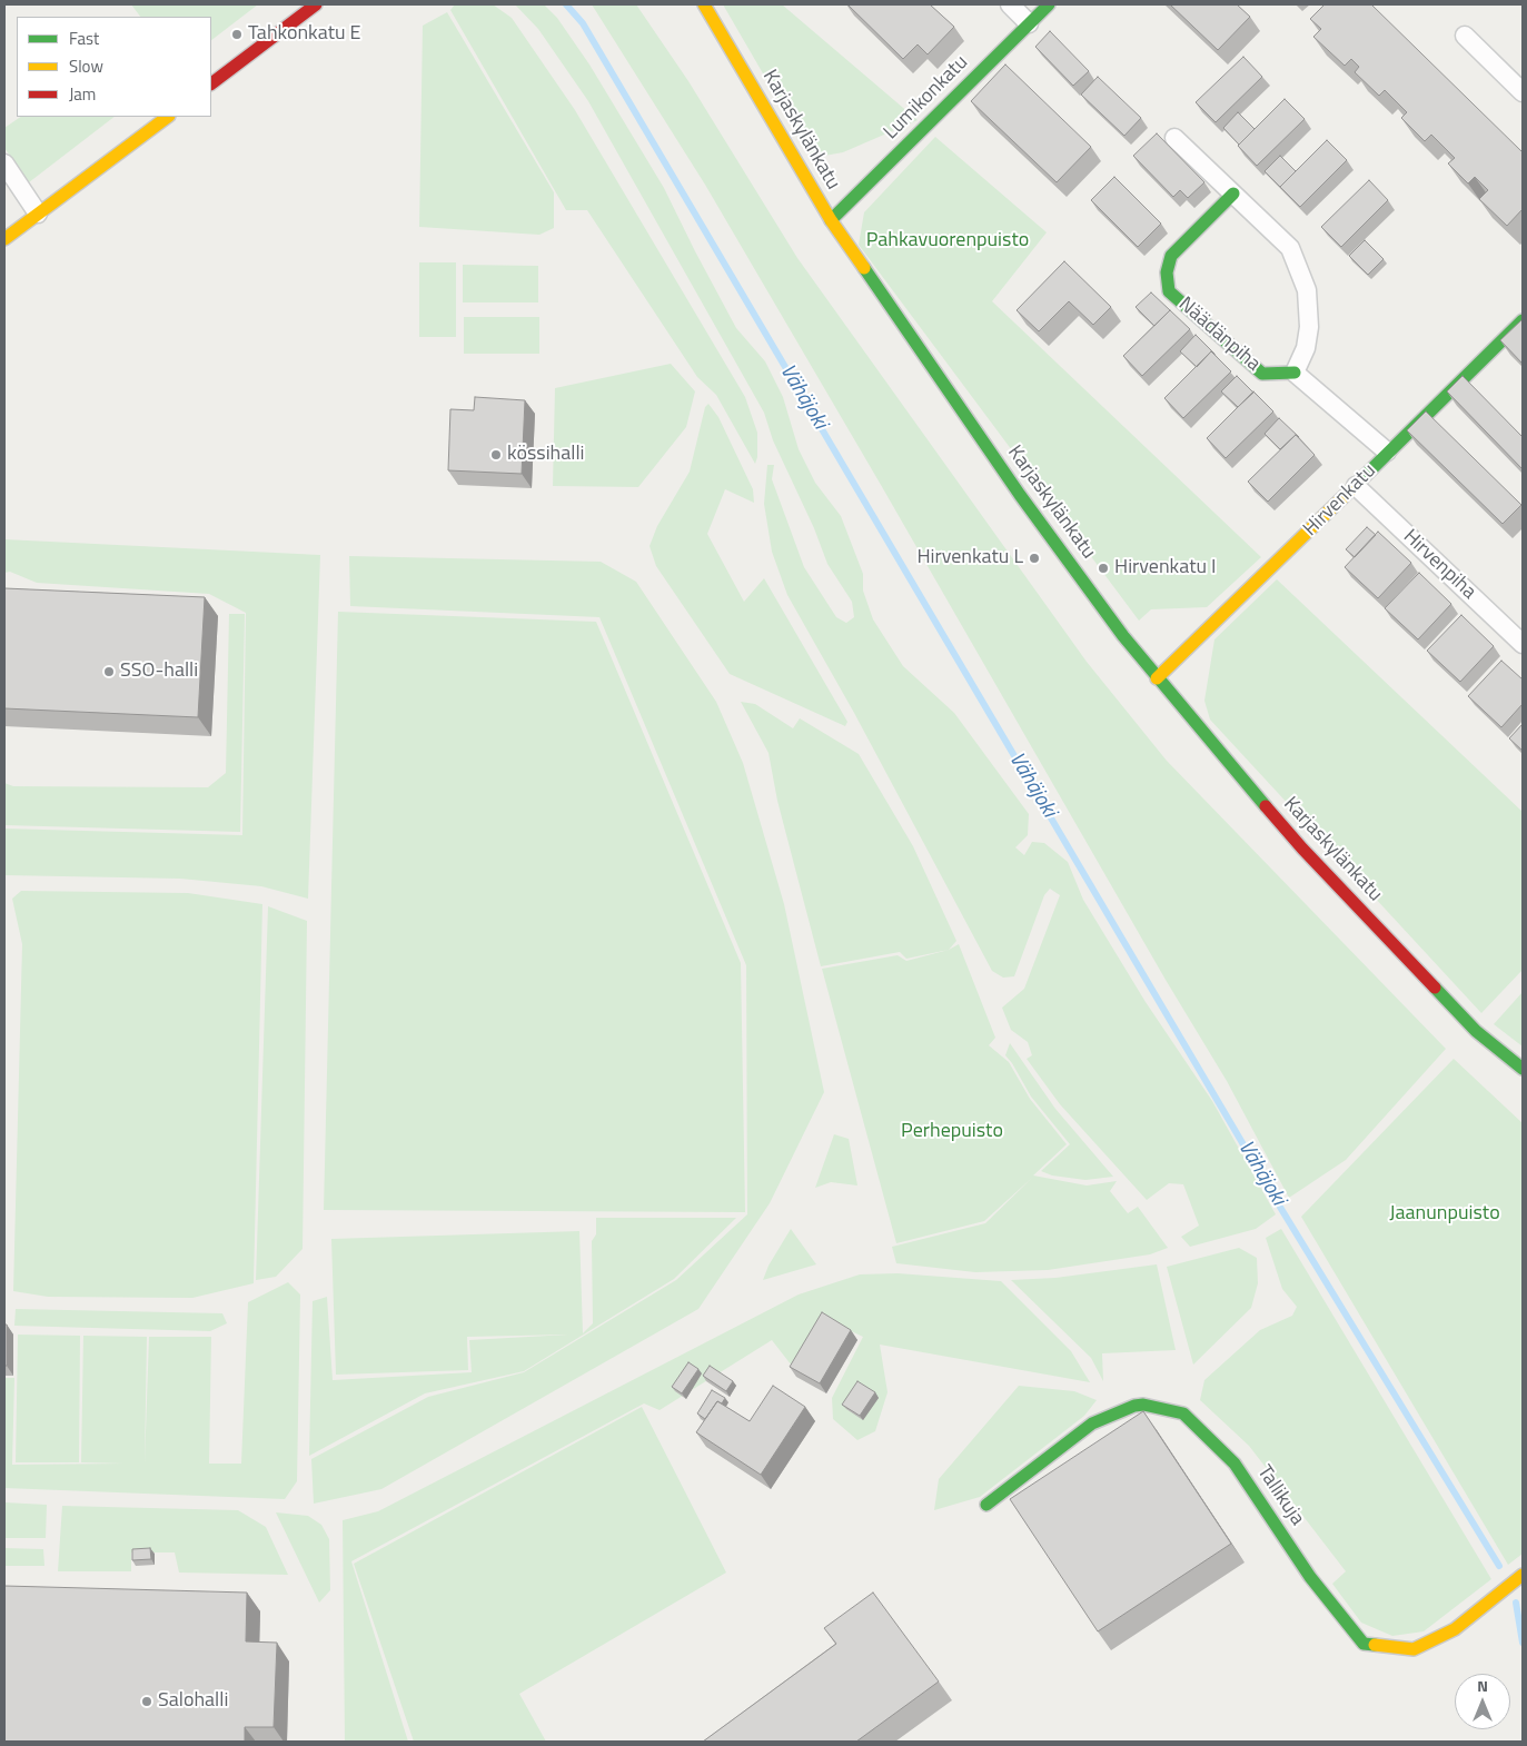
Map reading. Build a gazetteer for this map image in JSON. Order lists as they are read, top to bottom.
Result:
{
  "streets": {
    "street": [
      "Lumikonkatu",
      "Karjaskylänkatu",
      "Näädänpiha",
      "Hirvenkatu",
      "Hirvenpiha",
      "Tallikuja"
    ]
  },
  "crossings": [
    ["Lumikonkatu", "Karjaskylänkatu"],
    ["Karjaskylänkatu", "Hirvenkatu"],
    ["Hirvenkatu", "Hirvenpiha"]
  ],
  "water": ["Vähäjoki"],
  "parks": ["Pahkavuorenpuisto", "Perhepuisto", "Jaanunpuisto"],
  "places": [
    "Tahkonkatu E",
    "kössihalli",
    "Hirvenkatu L",
    "Hirvenkatu I",
    "SSO-halli",
    "Salohalli"
  ],
  "legend": ["Fast", "Slow", "Jam"],
  "north": "top"
}
